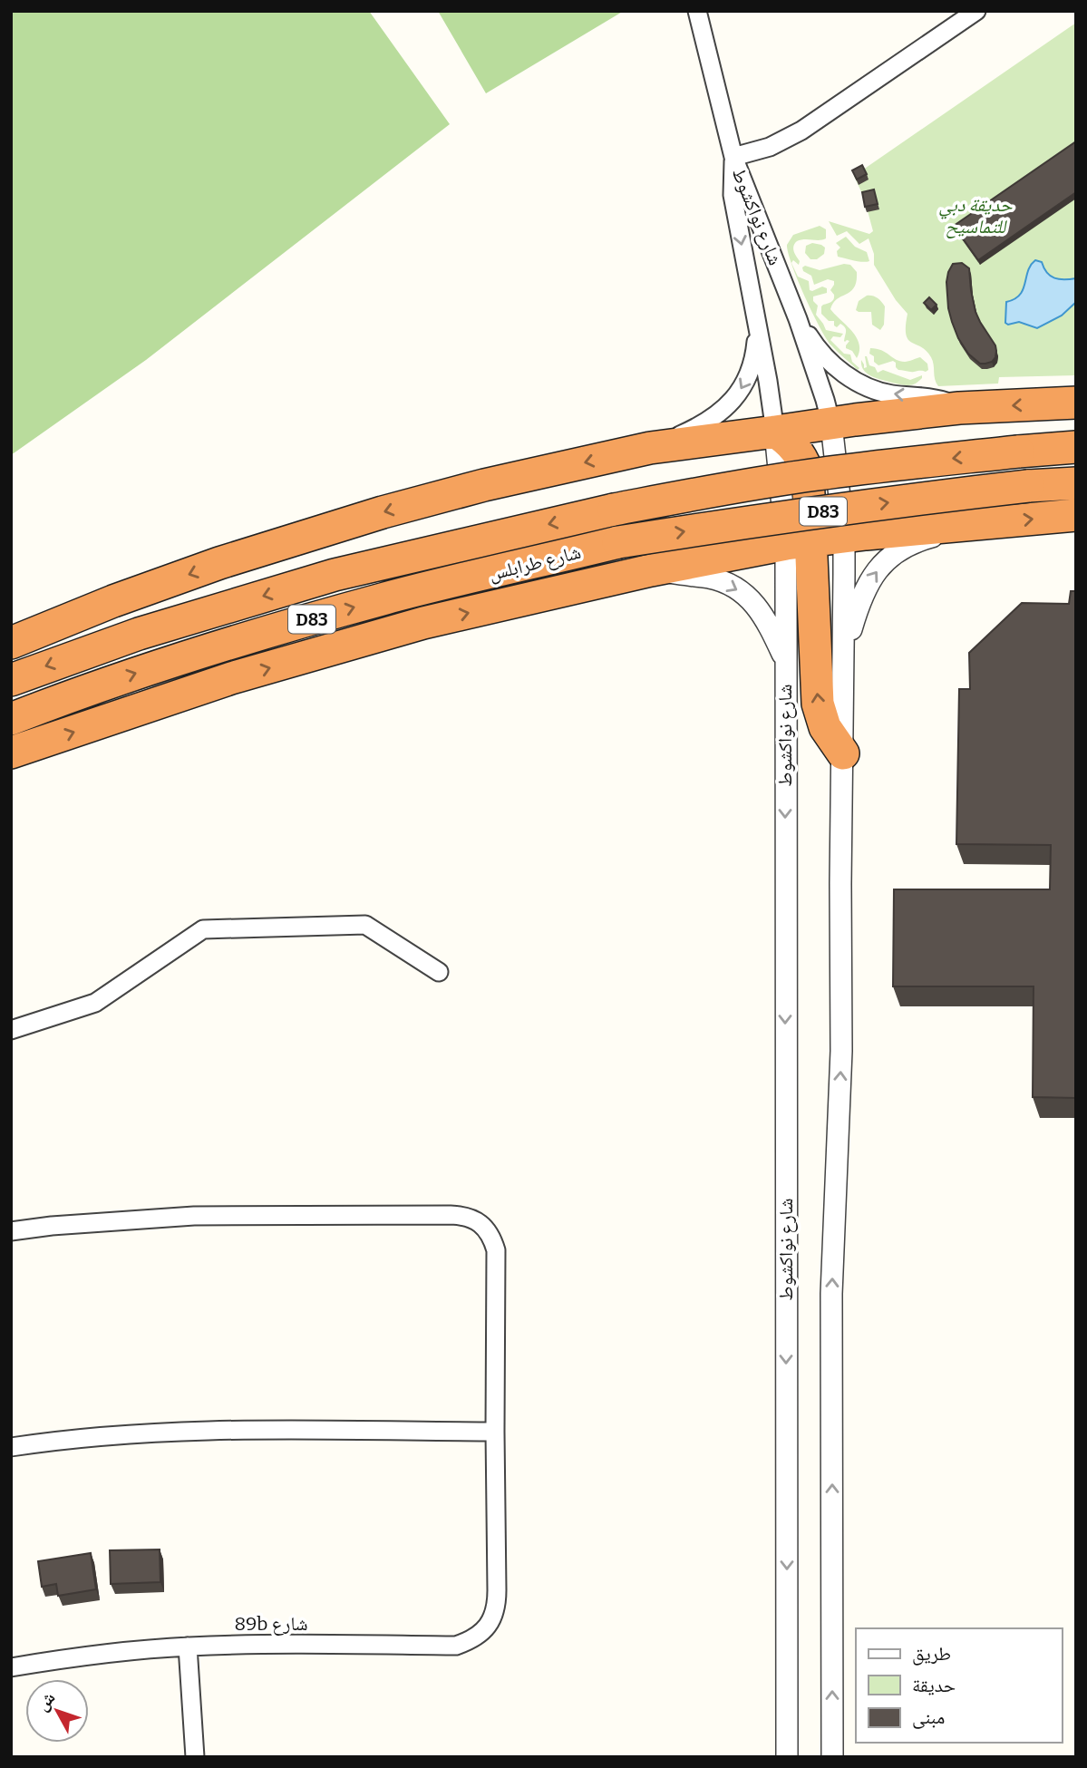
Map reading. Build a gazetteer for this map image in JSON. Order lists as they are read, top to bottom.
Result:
{
  "streets": {
    "highway": ["D83", "شارع طرابلس"],
    "street": ["شارع نواكشوط", "89b شارع"]
  },
  "parks": ["حديقة دبي للتماسيح"],
  "legend": ["طريق", "حديقة", "مبنى"],
  "north": "top left"
}
